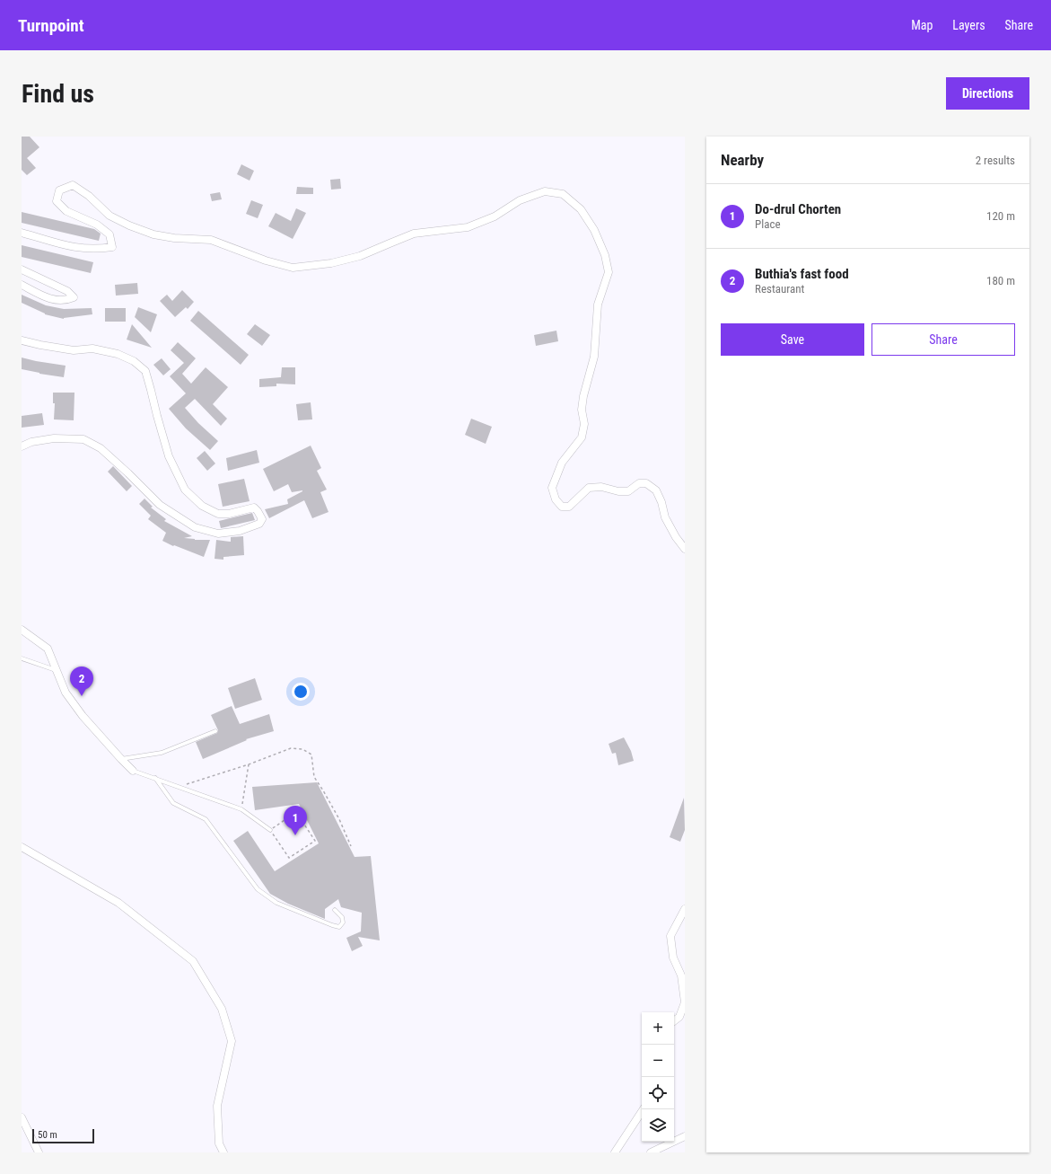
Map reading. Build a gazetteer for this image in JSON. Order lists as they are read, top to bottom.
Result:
{
  "scale_bar": "50 m",
  "page": {
    "header": "Turnpoint",
    "nav": ["Map", "Layers", "Share"],
    "buttons": [
      "Directions",
      ["Save", "Share"]
    ],
    "title": "Find us",
    "heading": ["Nearby", "2 results"],
    "list": [
      {
        "mark": "1",
        "name": "Do-drul Chorten",
        "note": "Place",
        "value": "120 m"
      },
      {
        "mark": "2",
        "name": "Buthia's fast food",
        "note": "Restaurant",
        "value": "180 m"
      }
    ],
    "pins": ["2", "1"],
    "map_buttons": ["+", "−"],
    "scale": "50 m"
  }
}
